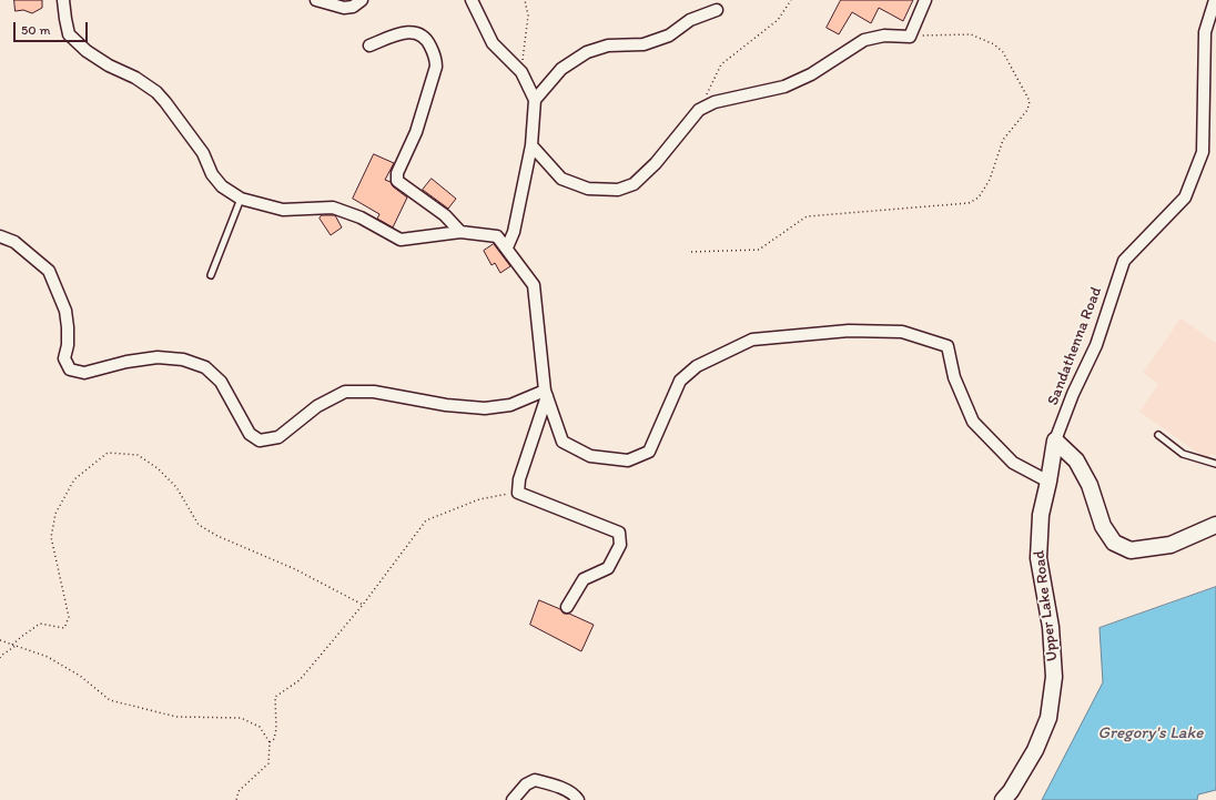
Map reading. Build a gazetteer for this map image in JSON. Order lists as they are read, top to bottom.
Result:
{
  "streets": {
    "street": ["Sandathenna Road", "Upper Lake Road"]
  },
  "crossings": [
    ["Sandathenna Road", "Upper Lake Road"]
  ],
  "water": ["Gregory's Lake"],
  "scale_bar": "50 m"
}
